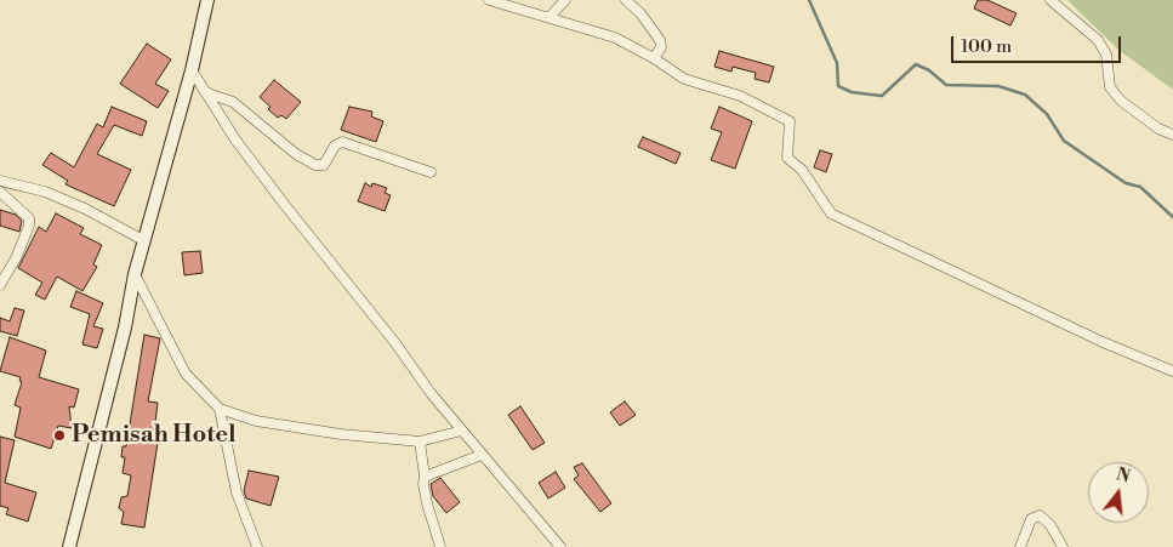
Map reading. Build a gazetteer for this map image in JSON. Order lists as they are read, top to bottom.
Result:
{
  "places": ["Pemisah Hotel"],
  "scale_bar": "100 m",
  "north": "top"
}
